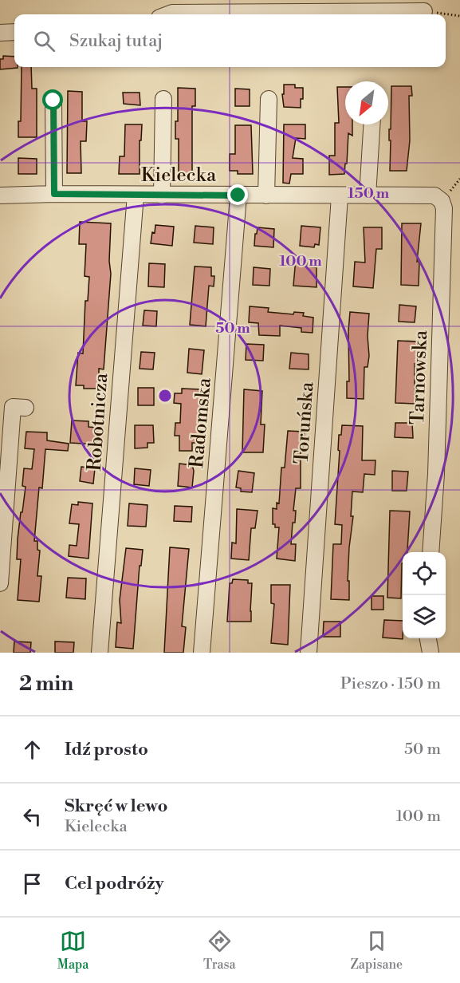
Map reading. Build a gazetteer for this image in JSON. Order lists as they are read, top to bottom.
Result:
{
  "streets": {
    "street": [
      "Kielecka",
      "Tarnowska",
      "Robotnicza",
      "Radomska",
      "Toruńska"
    ]
  },
  "crossings": [
    ["Kielecka", "Tarnowska"],
    ["Kielecka", "Robotnicza"],
    ["Kielecka", "Radomska"],
    ["Kielecka", "Toruńska"]
  ],
  "north": "bottom left",
  "page": {
    "search": "Szukaj tutaj",
    "heading": ["2 min", "Pieszo · 150 m"],
    "list": [
      ["Idź prosto", "50 m"],
      ["Skręć w lewo", "Kielecka", "100 m"],
      "Cel podróży"
    ],
    "nav": ["Mapa", "Trasa", "Zapisane"]
  },
  "rings": ["150 m", "100 m", "50 m"]
}
